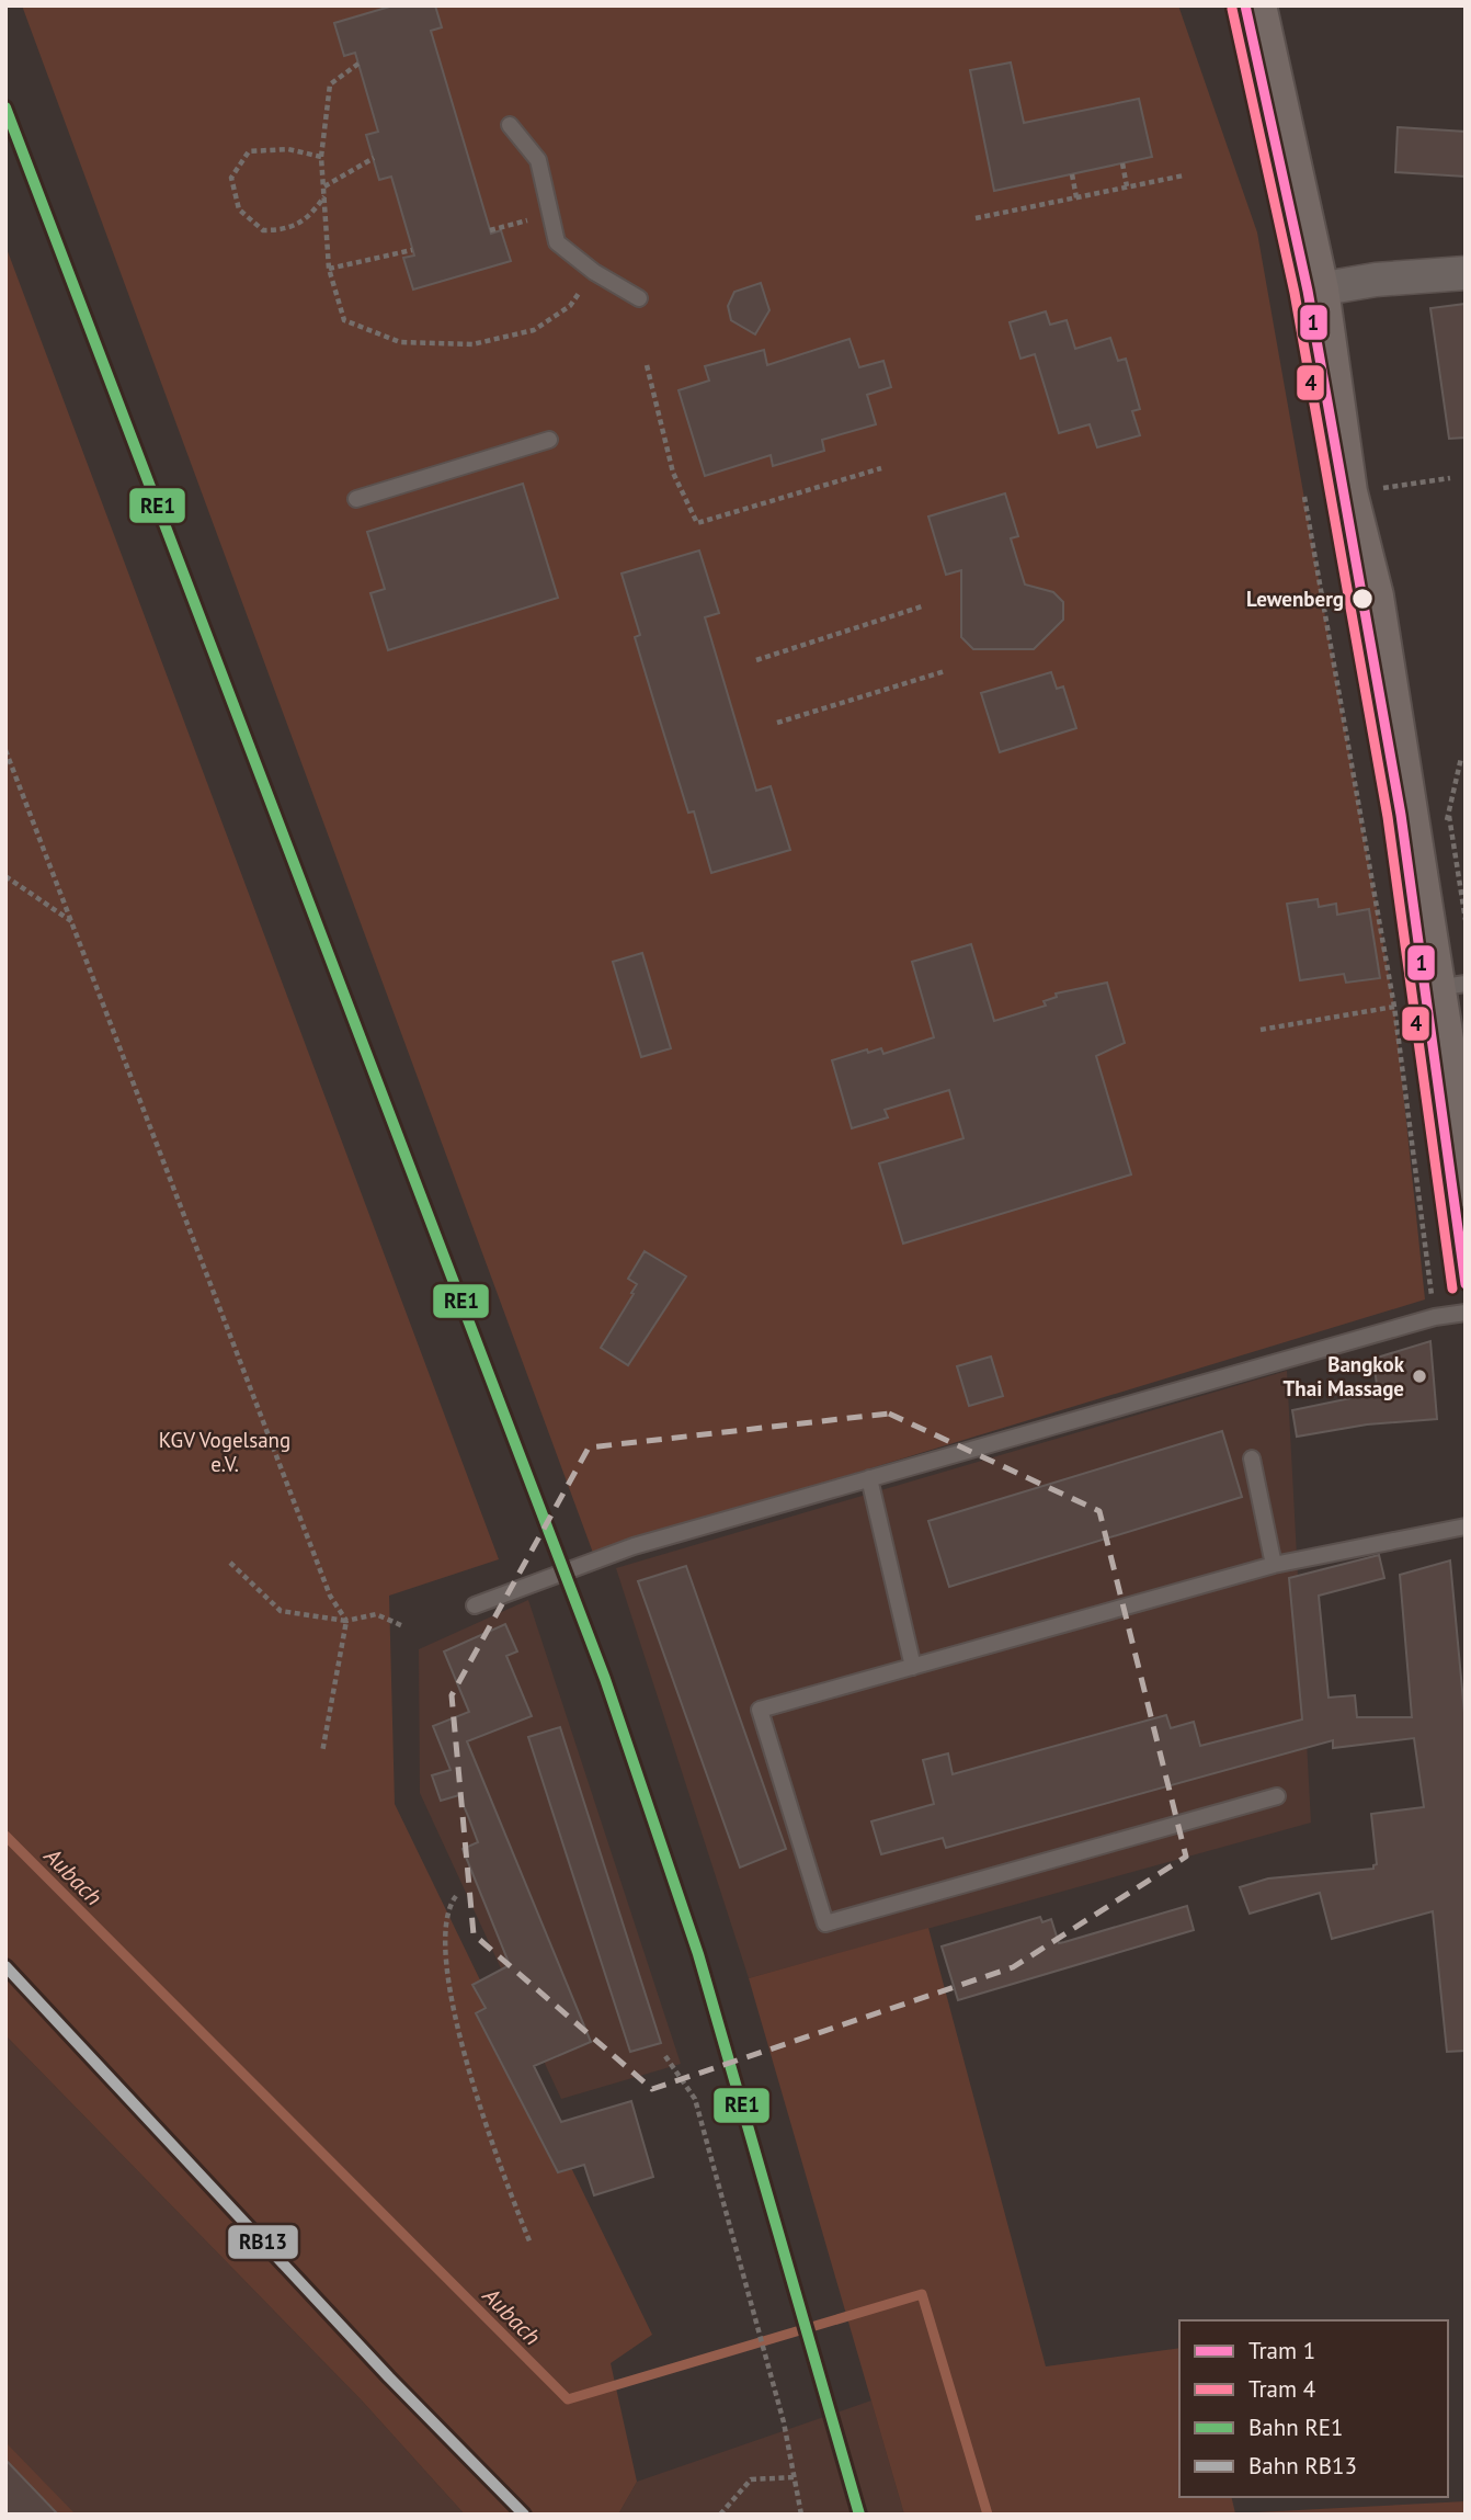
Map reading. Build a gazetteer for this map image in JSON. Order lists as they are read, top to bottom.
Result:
{
  "water": ["Aubach"],
  "parks": ["KGV Vogelsang e.V."],
  "places": ["Lewenberg", "Bangkok Thai Massage"],
  "lines": [
    "tram line 1",
    "tram line 4",
    "rail line RE1",
    "rail line RB13"
  ],
  "legend": [
    "Tram 1",
    "Tram 4",
    "Bahn RE1",
    "Bahn RB13"
  ]
}
